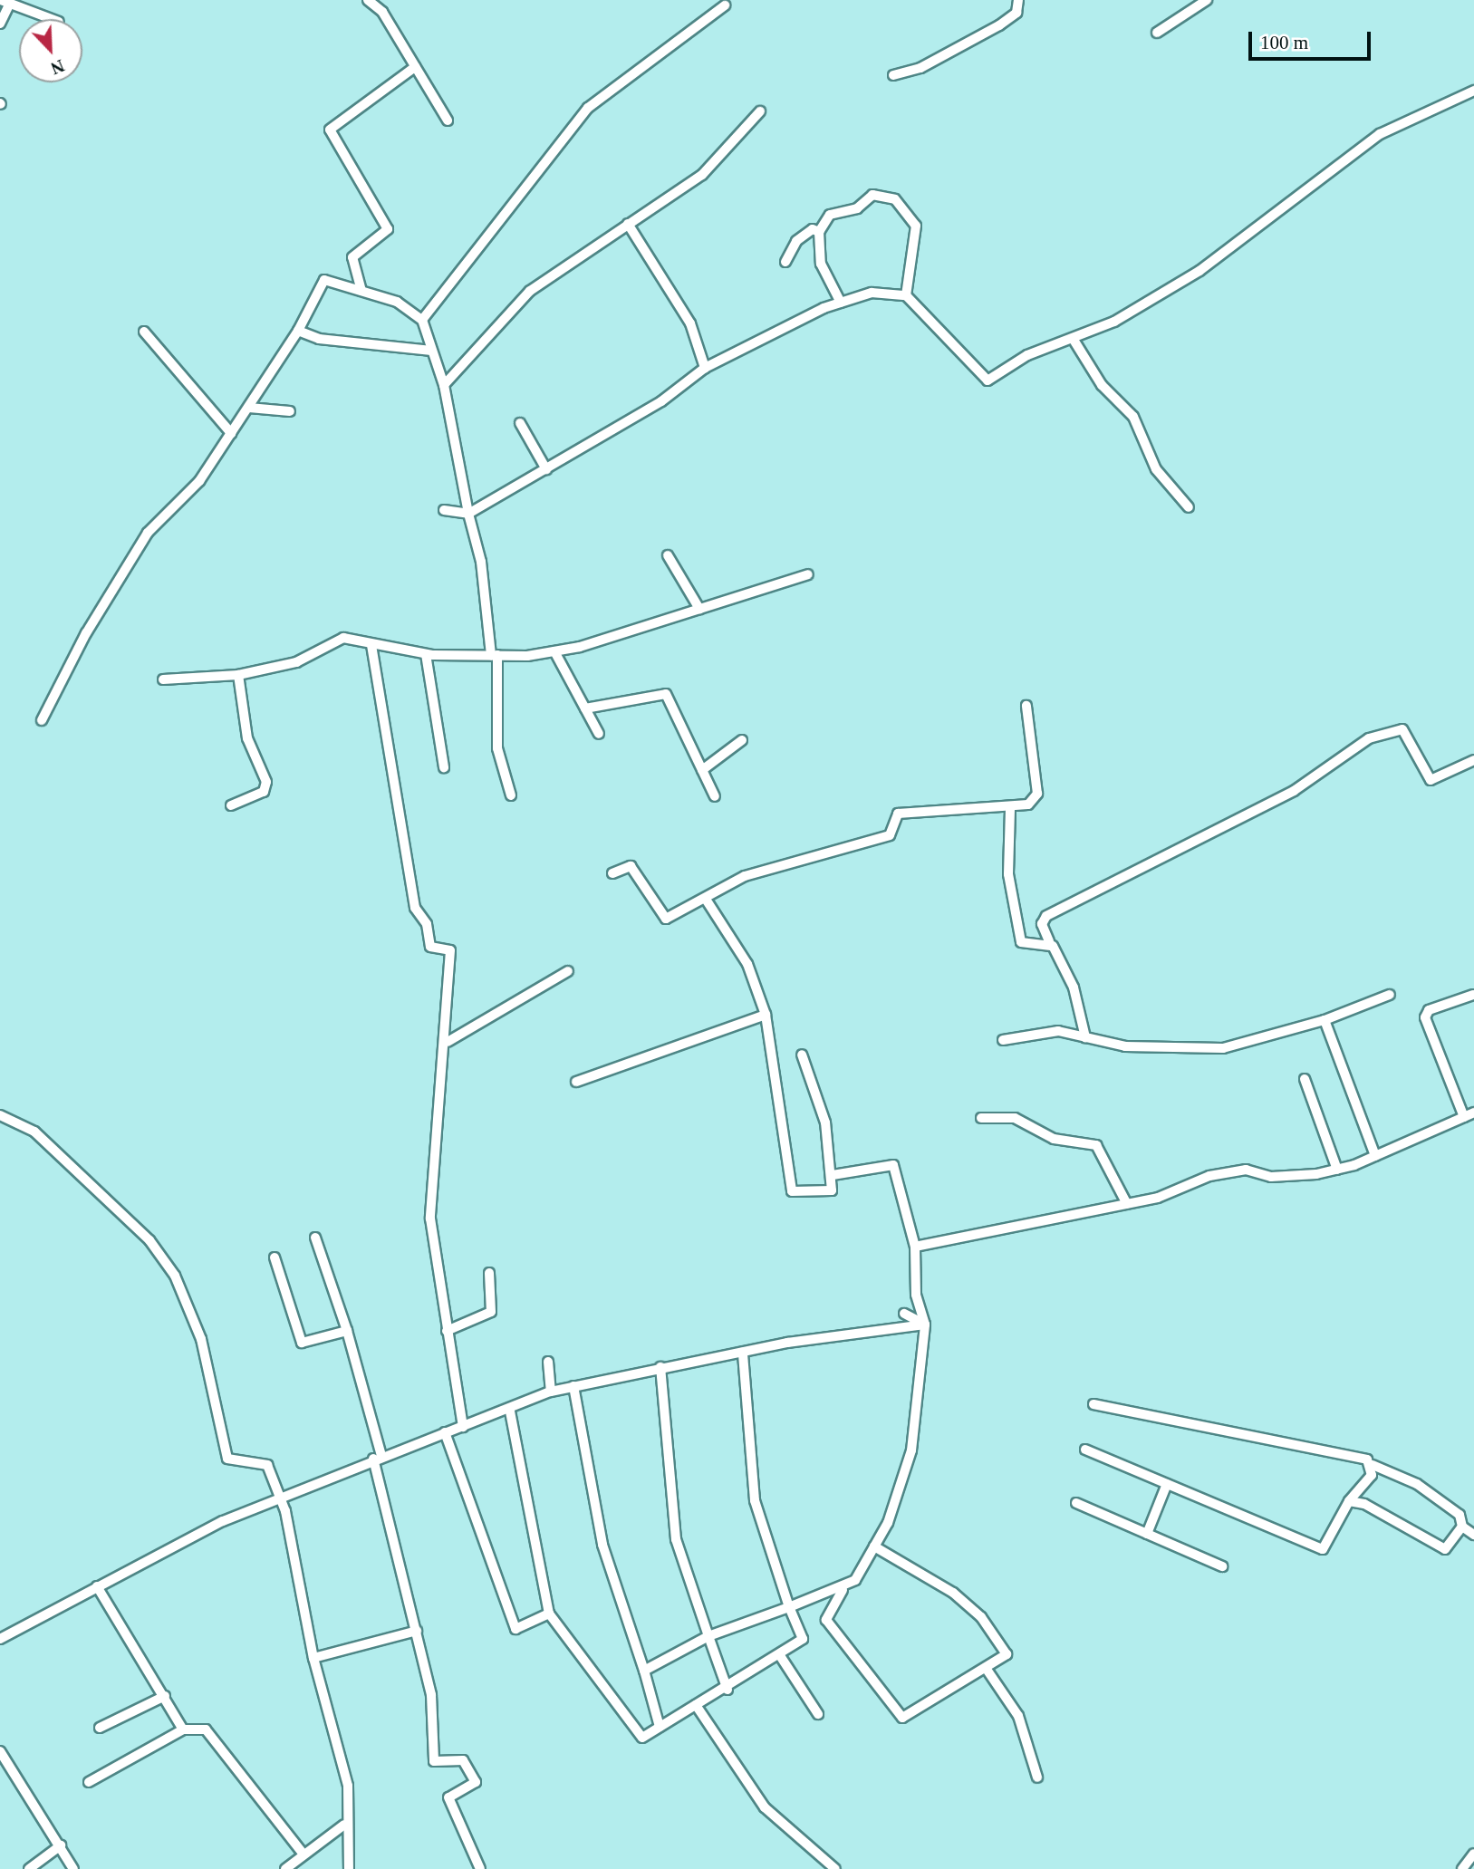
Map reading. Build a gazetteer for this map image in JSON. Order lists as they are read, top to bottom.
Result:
{
  "scale_bar": "100 m",
  "north": "bottom right"
}
